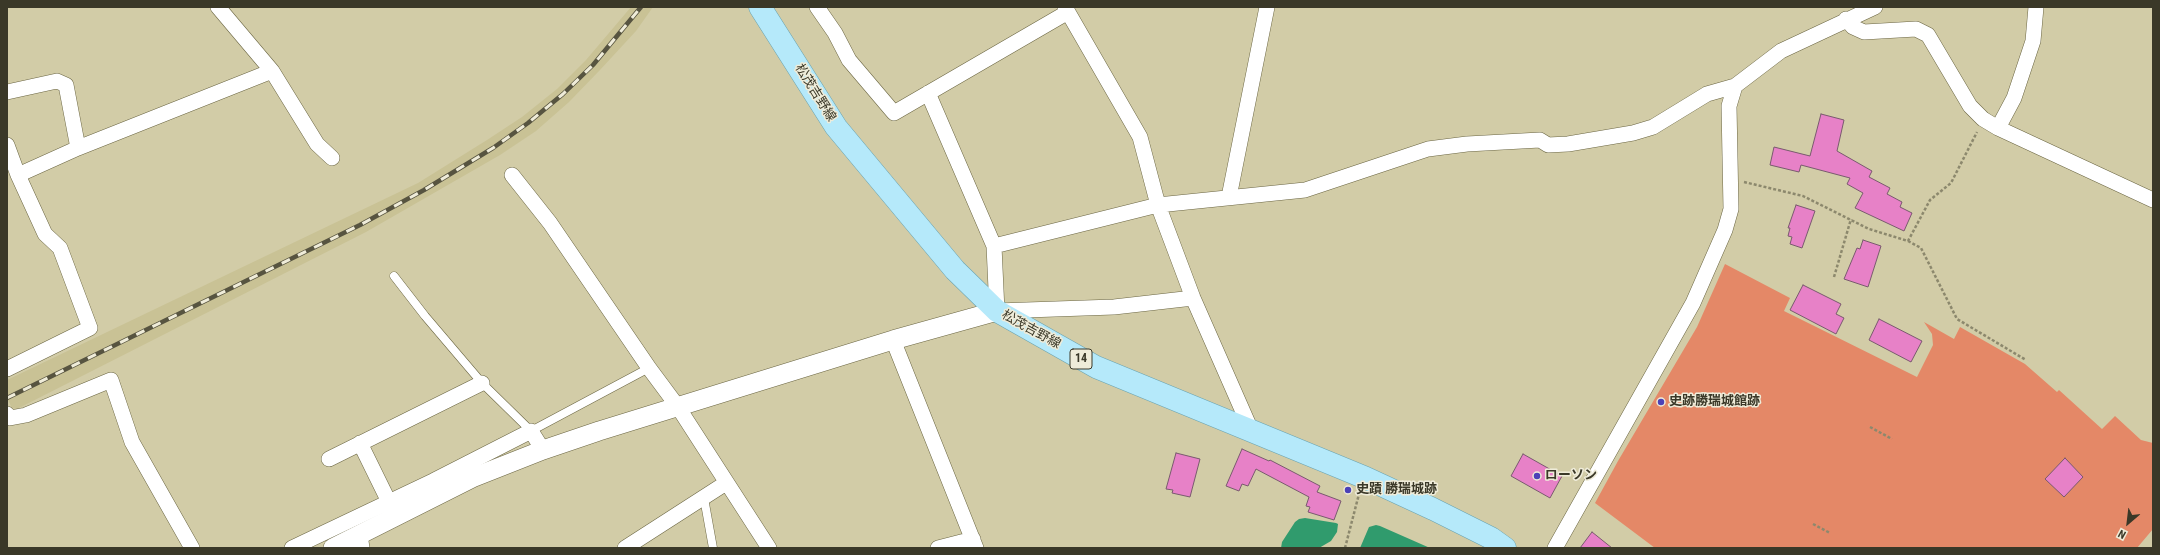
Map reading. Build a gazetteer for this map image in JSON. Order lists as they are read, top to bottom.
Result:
{
  "streets": {
    "main road": ["松茂吉野線", "14"]
  },
  "places": ["史跡勝瑞城館跡", "ローソン", "史蹟 勝瑞城跡"],
  "north": "bottom left"
}
